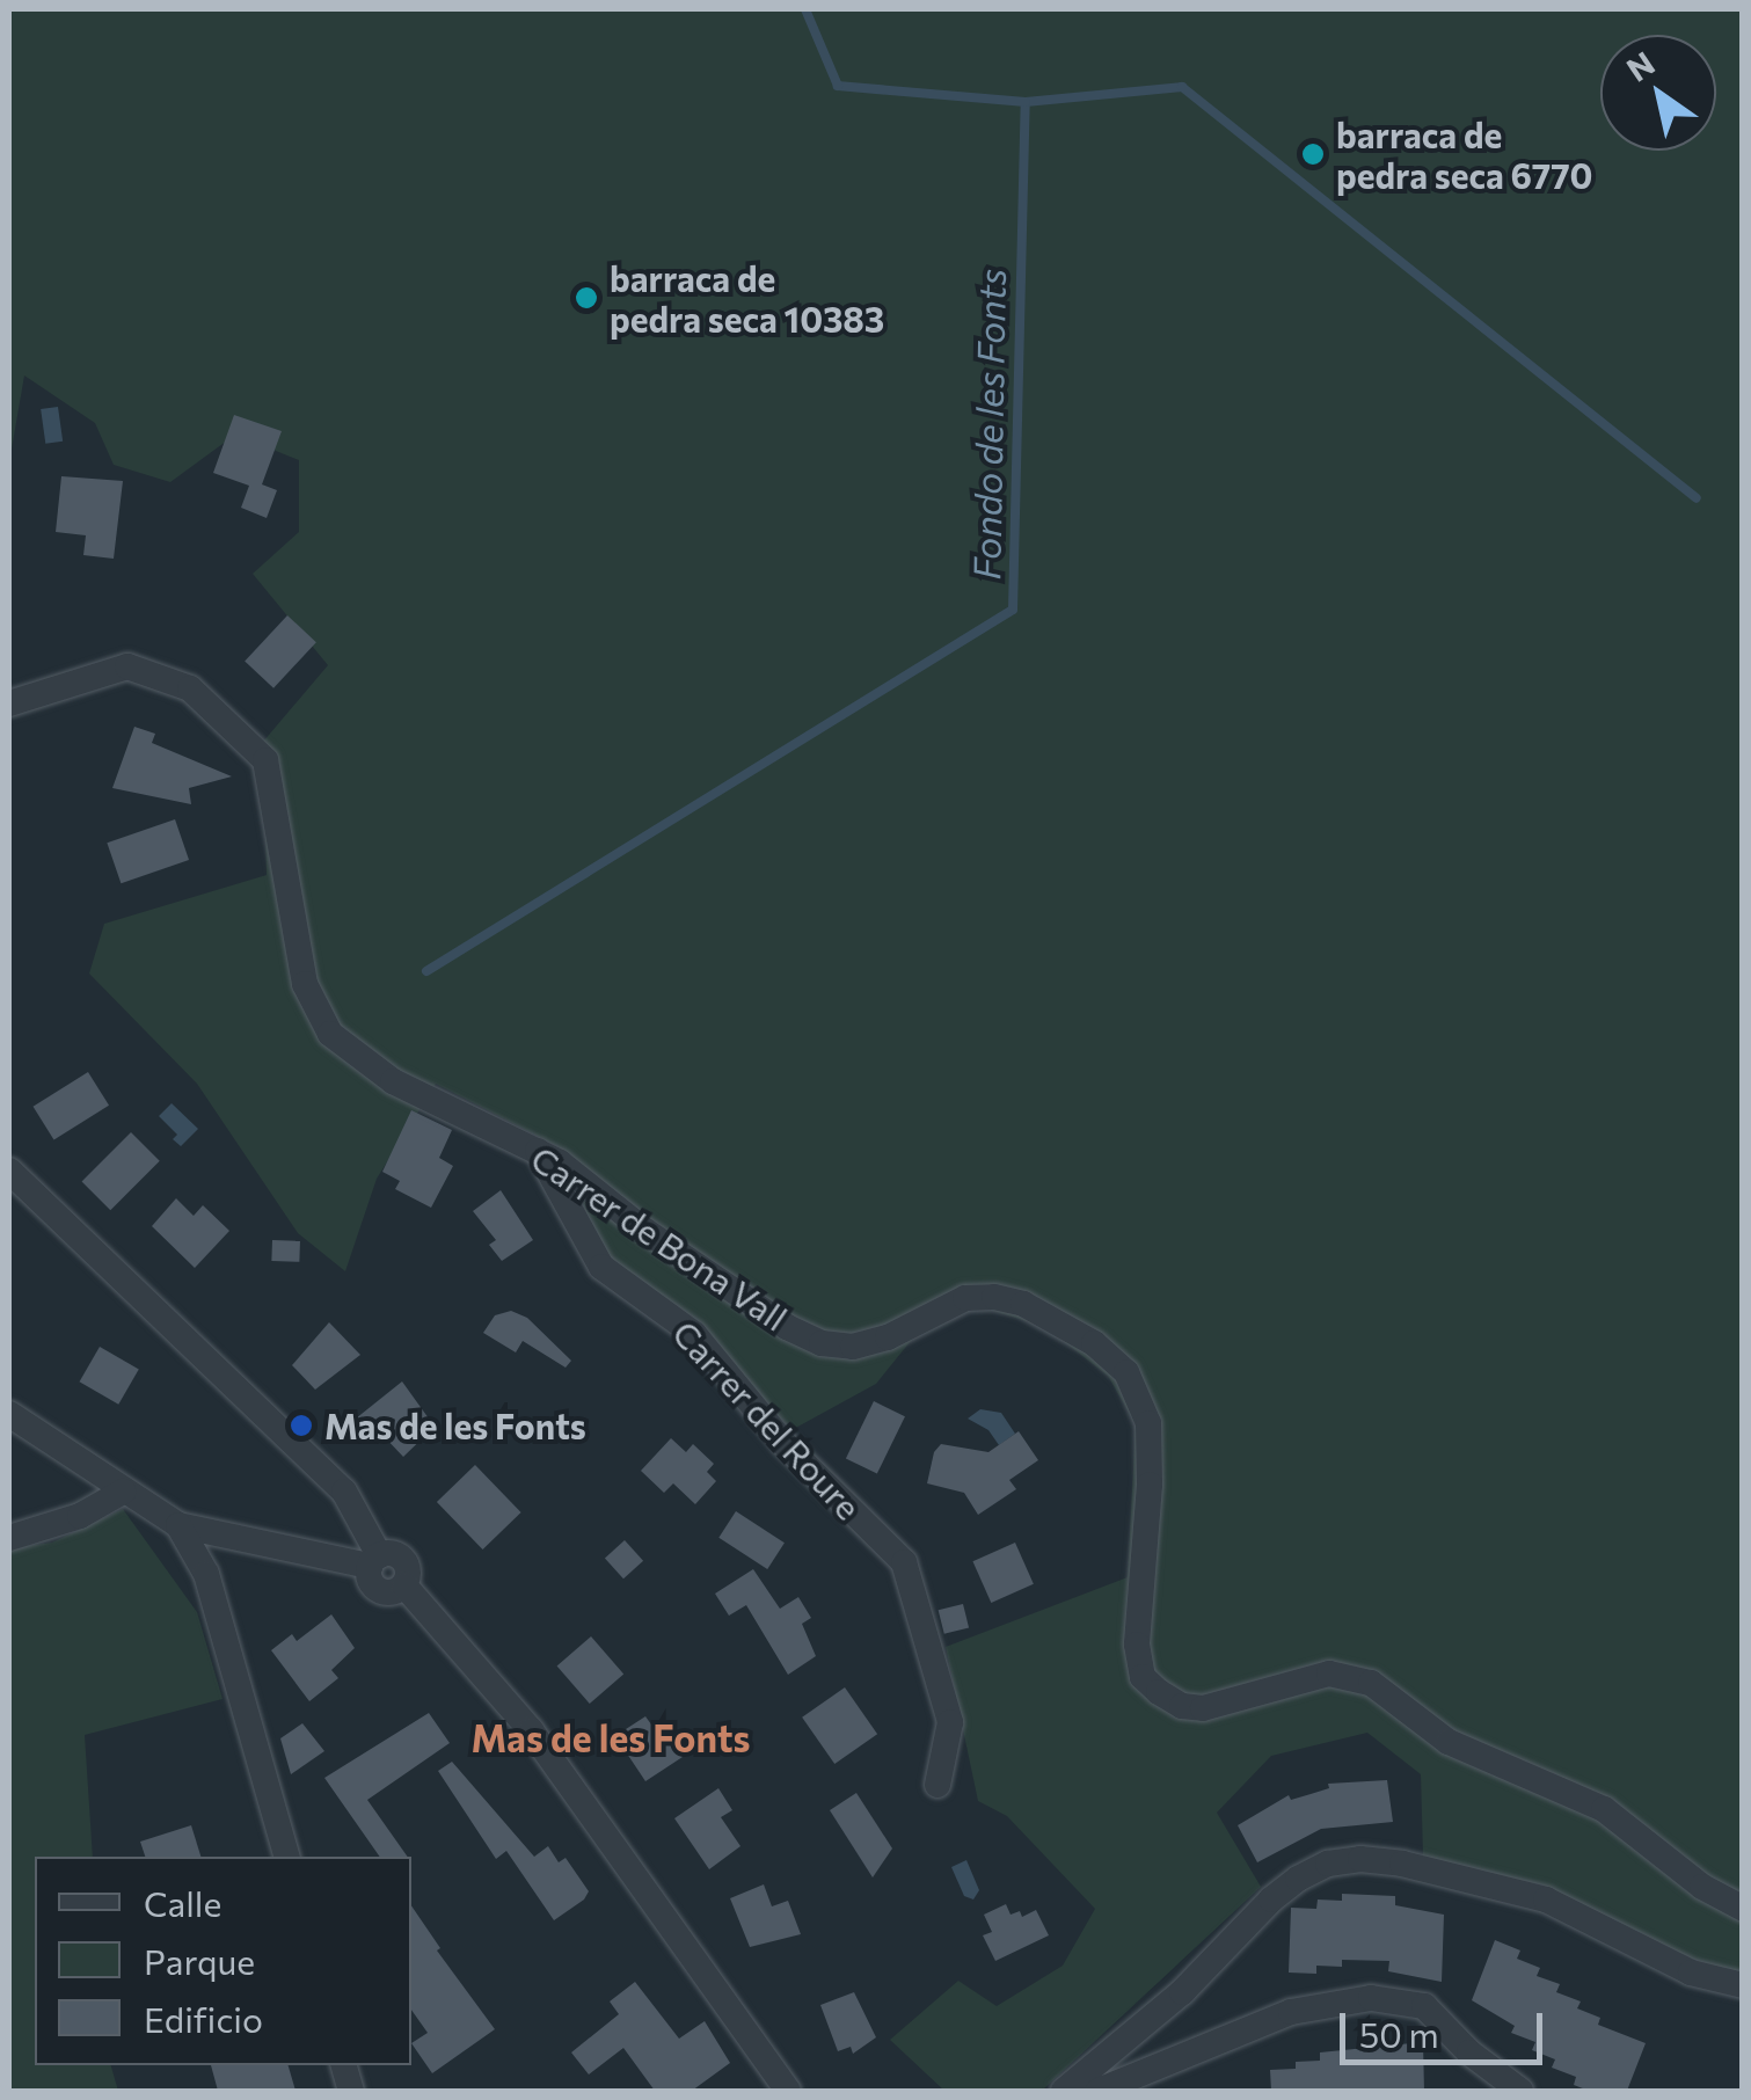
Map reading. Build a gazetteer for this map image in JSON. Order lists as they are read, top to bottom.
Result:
{
  "streets": {
    "street": ["Carrer de Bona Vall", "Carrer del Roure"]
  },
  "crossings": [
    ["Carrer de Bona Vall", "Carrer del Roure"]
  ],
  "districts": ["Mas de les Fonts"],
  "water": ["Fondo de les Fonts"],
  "places": ["barraca de pedra seca 6770", "barraca de pedra seca 10383", "Mas de les Fonts"],
  "legend": ["Calle", "Parque", "Edificio"],
  "scale_bar": "50 m",
  "north": "top left"
}
